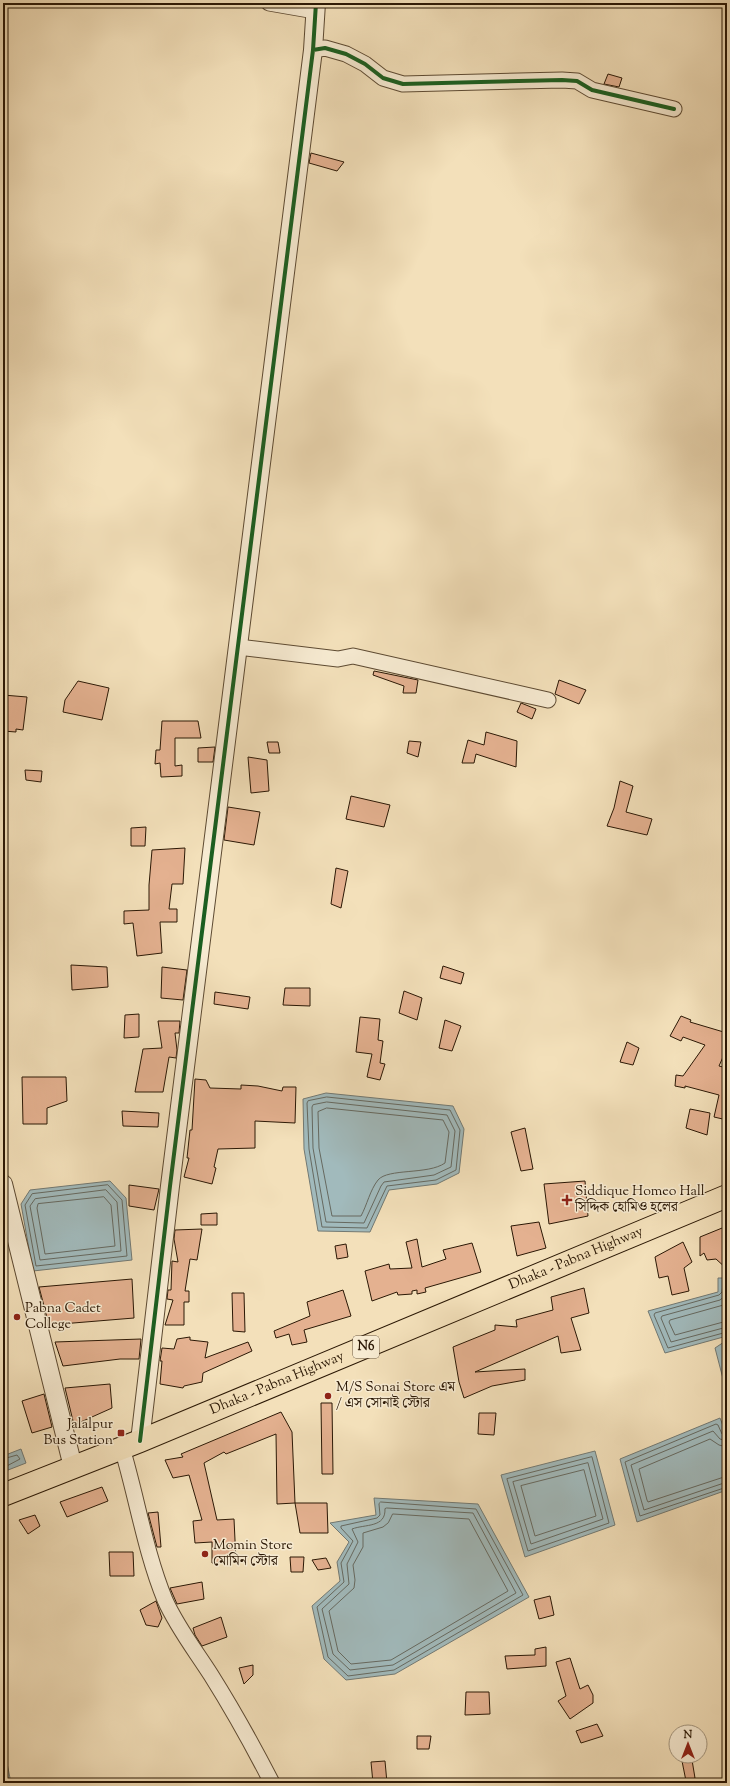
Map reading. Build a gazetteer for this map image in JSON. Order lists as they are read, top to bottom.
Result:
{
  "streets": {
    "highway": ["Dhaka - Pabna Highway", "N6"]
  },
  "places": {
    "health": ["Siddique Homeo Hall সিদ্দিক হোমিও হলের"],
    "other": ["Pabna Cadet College", "M/S Sonai Store এম / এস সোনাই স্টোর", "Momin Store মোমিন স্টোর"],
    "transit": ["Jalalpur Bus Station"]
  },
  "north": "top"
}
